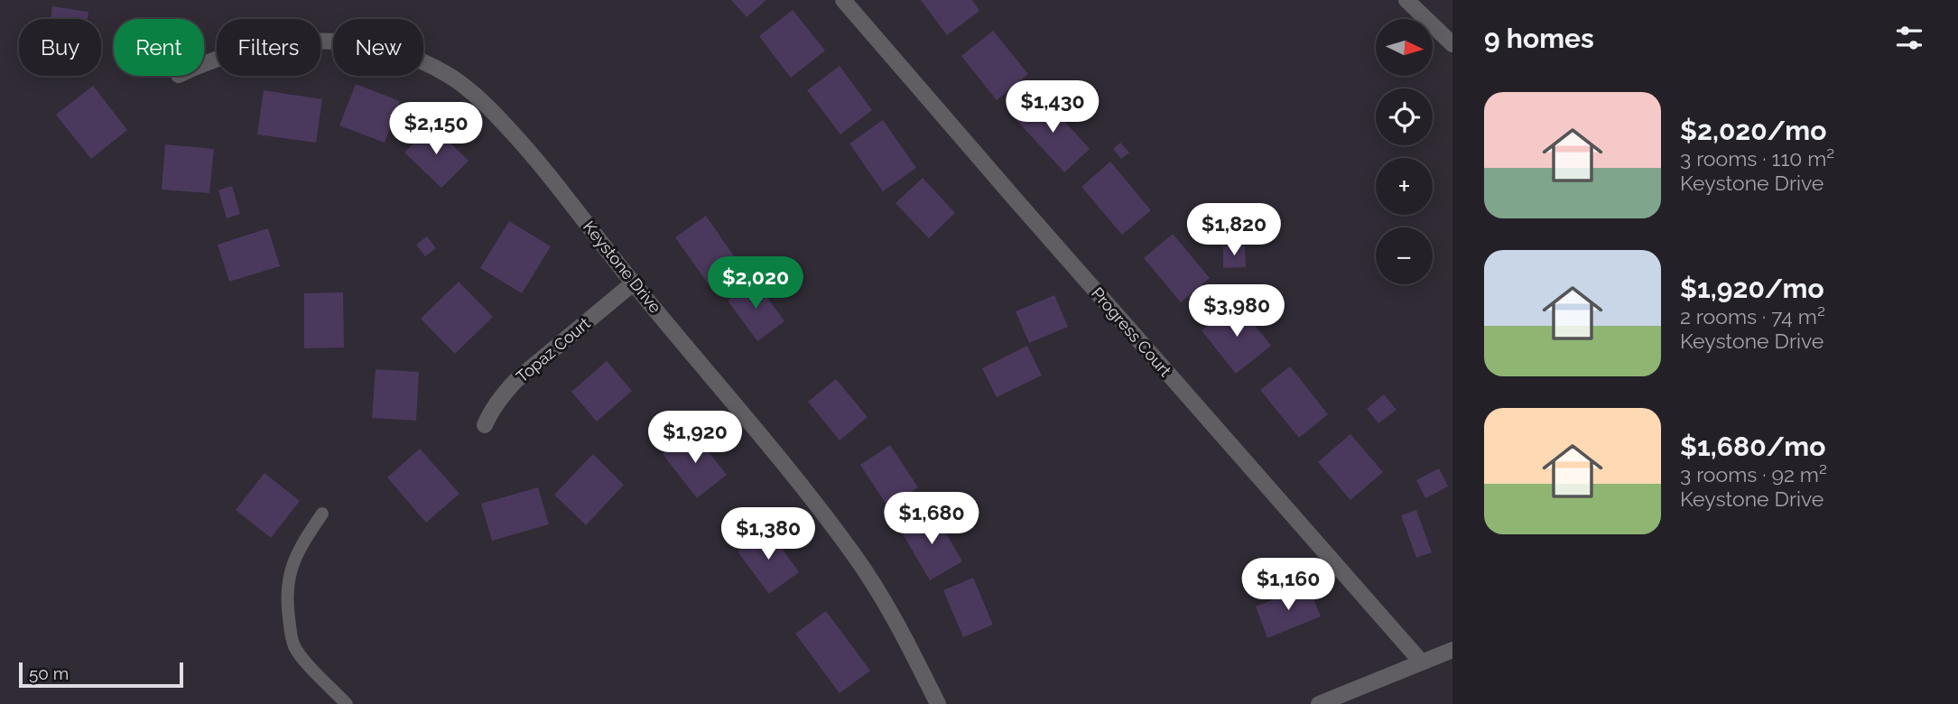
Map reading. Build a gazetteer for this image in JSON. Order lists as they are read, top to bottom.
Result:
{
  "streets": {
    "street": ["Keystone Drive", "Progress Court", "Topaz Court"]
  },
  "crossings": [
    ["Keystone Drive", "Topaz Court"]
  ],
  "scale_bar": "50 m",
  "north": "right",
  "page": {
    "heading": "9 homes",
    "map_buttons": ["+", "−"],
    "chip": [
      "Buy",
      "Rent",
      "Filters",
      "New"
    ],
    "list": [
      {
        "name": "$2,020/mo",
        "note": "3 rooms · 110 m² · Keystone Drive"
      },
      {
        "name": "$1,920/mo",
        "note": "2 rooms · 74 m² · Keystone Drive"
      },
      {
        "name": "$1,680/mo",
        "note": "3 rooms · 92 m² · Keystone Drive"
      }
    ],
    "price": [
      "$1,430",
      "$2,150",
      "$1,820",
      "$2,020",
      "$3,980",
      "$1,920",
      "$1,680",
      "$1,380",
      "$1,160"
    ],
    "scale": "50 m"
  }
}
